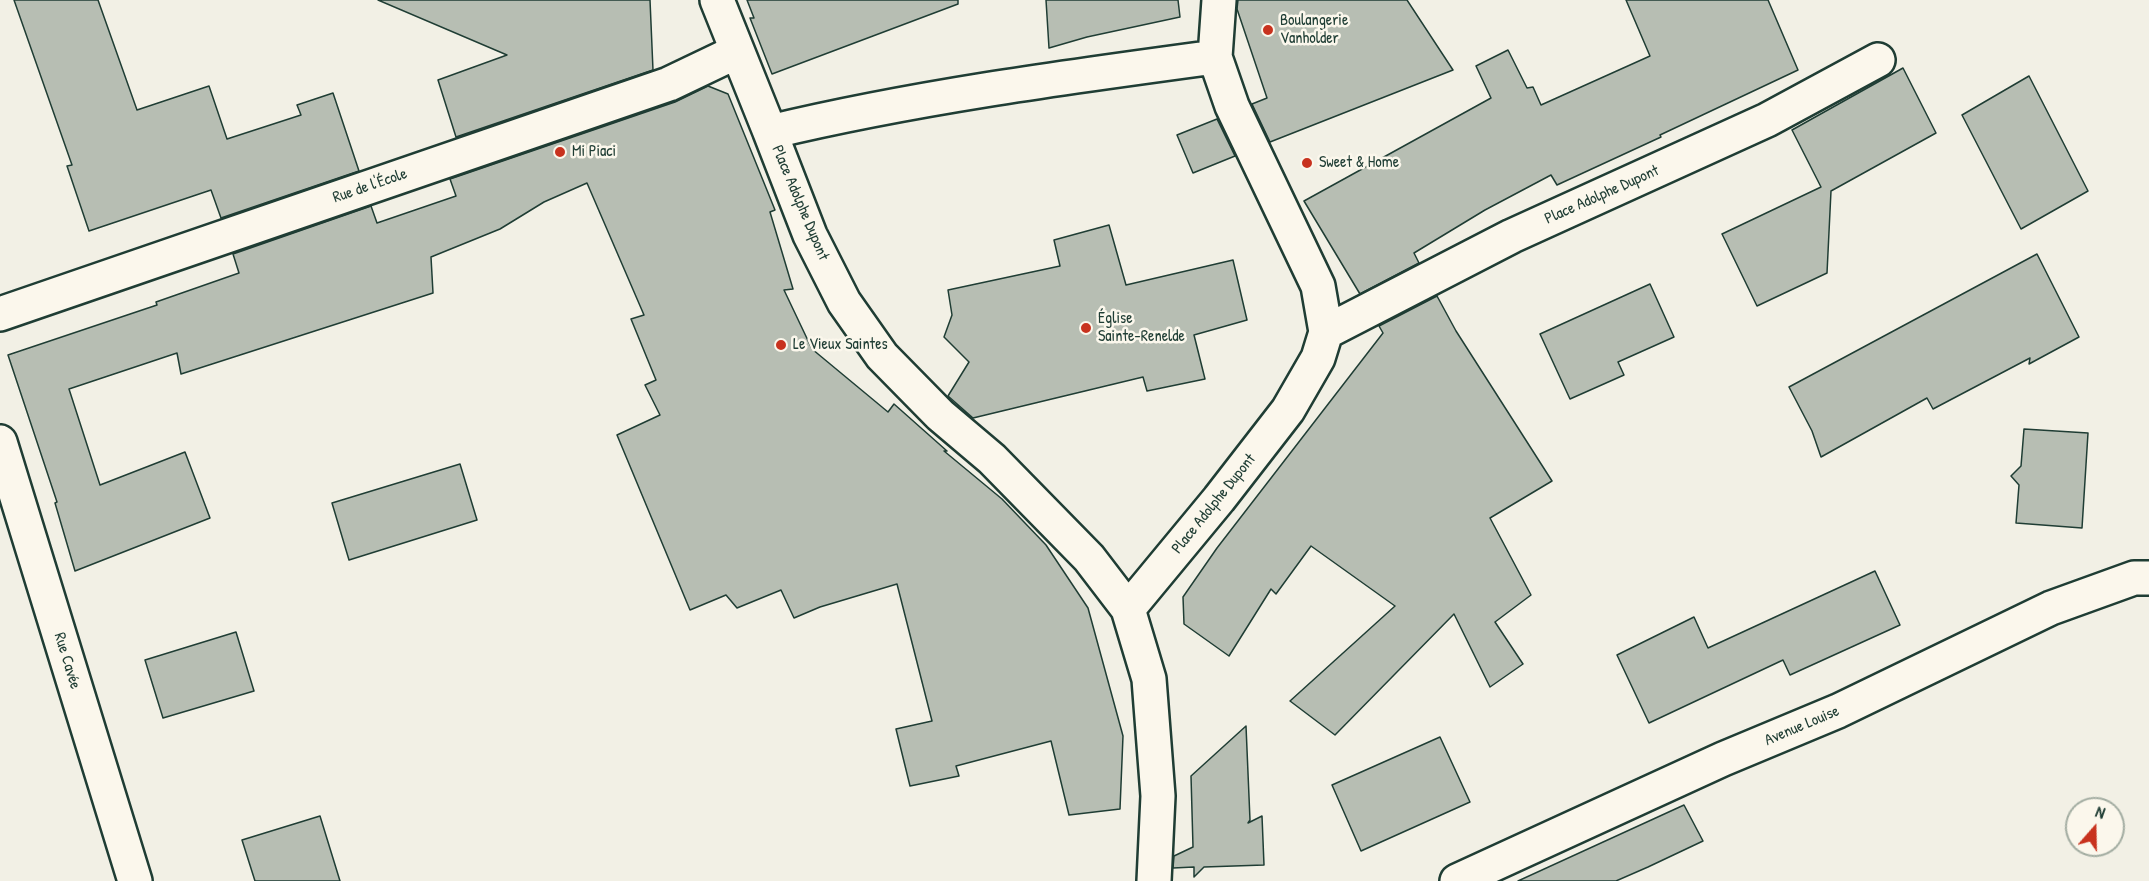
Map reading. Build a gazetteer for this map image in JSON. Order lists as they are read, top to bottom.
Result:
{
  "streets": {
    "street": [
      "Rue de l'École",
      "Place Adolphe Dupont",
      "Rue Cavée",
      "Avenue Louise"
    ]
  },
  "places": [
    "Boulangerie Vanholder",
    "Mi Piaci",
    "Sweet & Home",
    "Église Sainte-Renelde",
    "Le Vieux Saintes"
  ],
  "north": "top"
}
